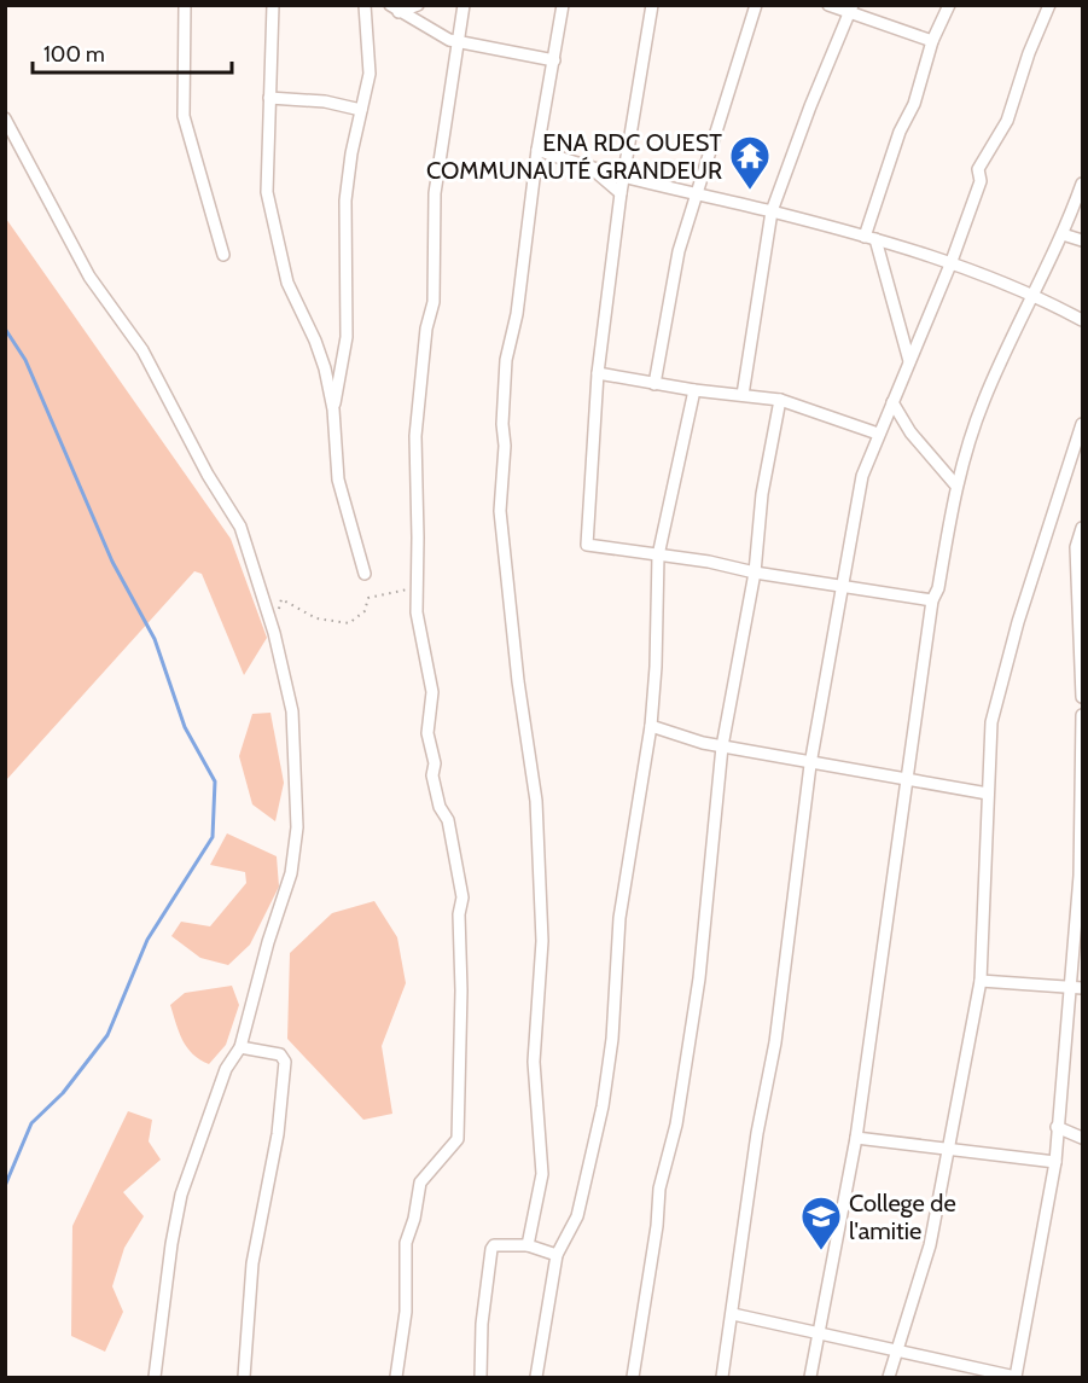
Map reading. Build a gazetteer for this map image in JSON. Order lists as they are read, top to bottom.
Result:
{
  "places": {
    "temple": ["ENA RDC OUEST COMMUNAUTÉ GRANDEUR"],
    "school or university": ["College de l'amitie"]
  },
  "scale_bar": "100 m"
}
